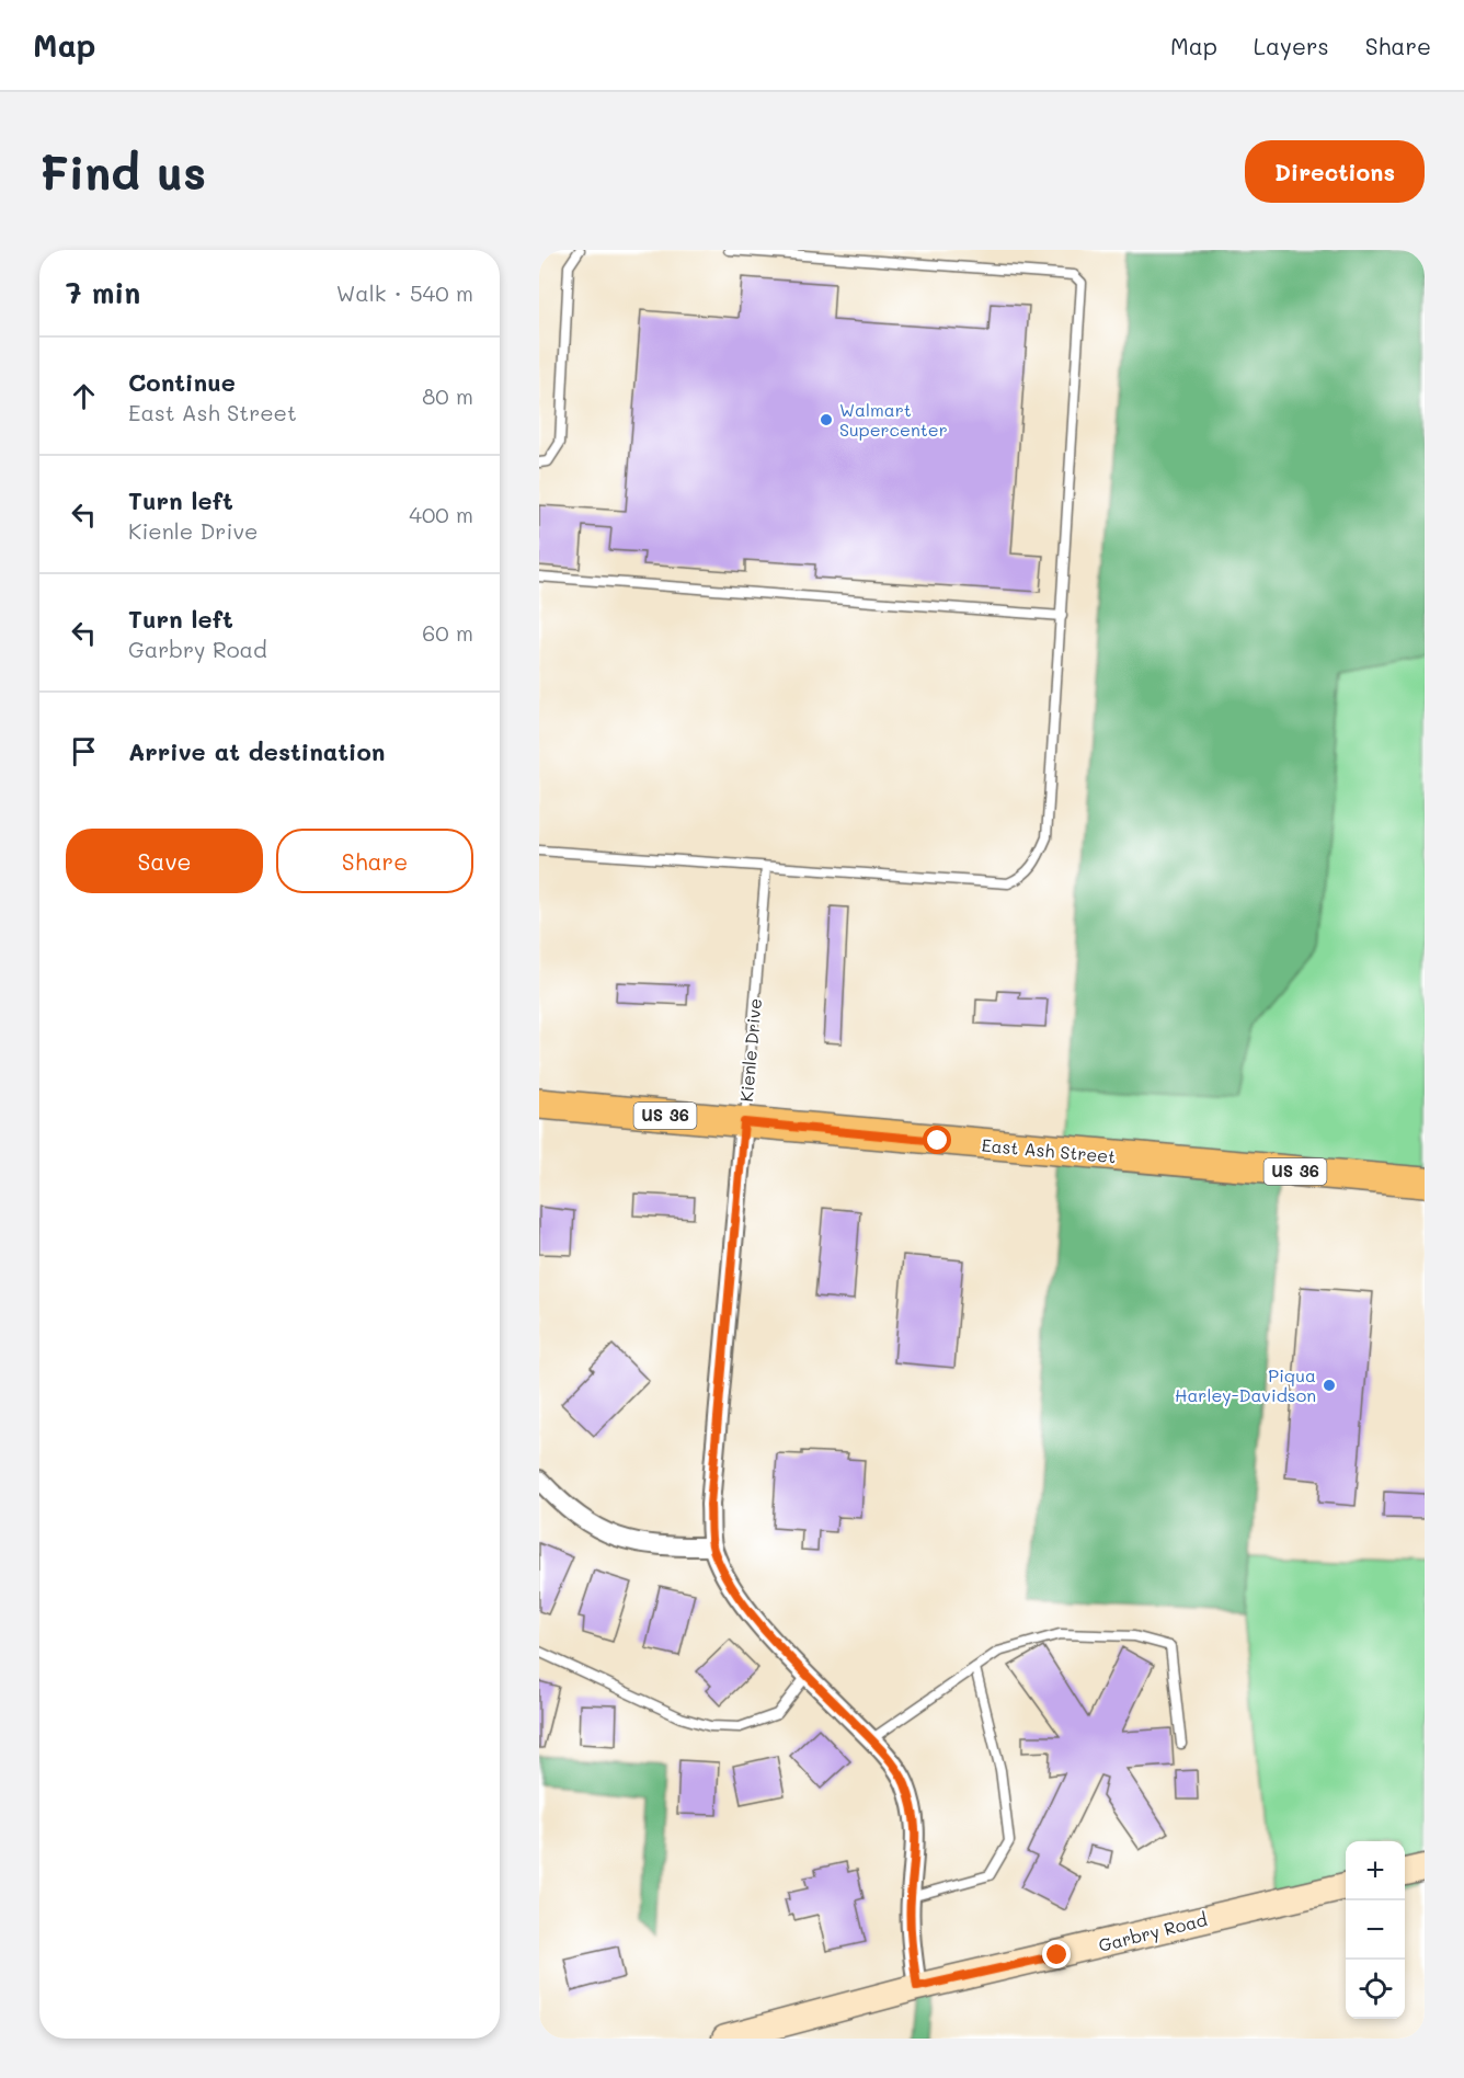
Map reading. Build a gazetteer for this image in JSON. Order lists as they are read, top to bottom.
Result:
{
  "streets": {
    "main road": ["US 36", "East Ash Street"],
    "street": ["Kienle Drive", "Garbry Road"]
  },
  "crossings": [
    ["Kienle Drive", "East Ash Street"],
    ["Kienle Drive", "Garbry Road"]
  ],
  "places": ["Walmart Supercenter", "Piqua Harley-Davidson"],
  "page": {
    "header": "Map",
    "nav": ["Map", "Layers", "Share"],
    "buttons": [
      "Directions",
      ["Save", "Share"]
    ],
    "title": "Find us",
    "heading": ["7 min", "Walk · 540 m"],
    "list": [
      ["Continue", "East Ash Street", "80 m"],
      ["Turn left", "Kienle Drive", "400 m"],
      ["Turn left", "Garbry Road", "60 m"],
      "Arrive at destination"
    ],
    "map_buttons": ["+", "−"]
  }
}
